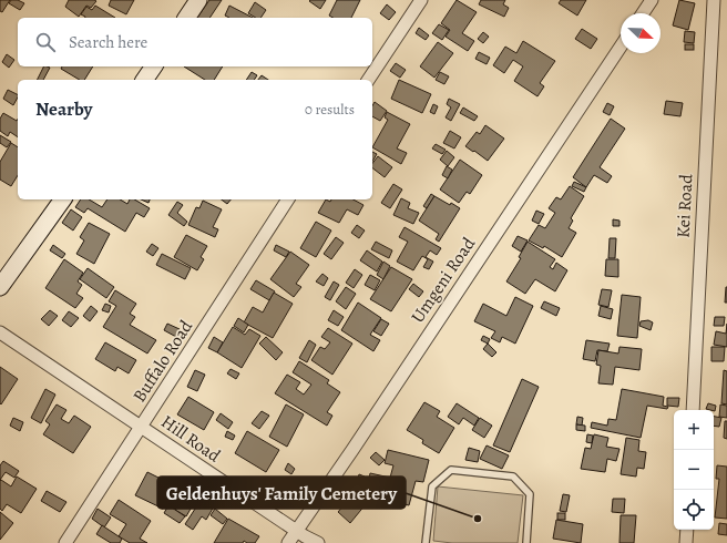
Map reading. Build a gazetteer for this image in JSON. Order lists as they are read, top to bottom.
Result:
{
  "streets": {
    "street": [
      "Kei Road",
      "Umgeni Road",
      "Buffalo Road",
      "Hill Road"
    ]
  },
  "crossings": [
    ["Umgeni Road", "Hill Road"],
    ["Buffalo Road", "Hill Road"]
  ],
  "places": ["Geldenhuys' Family Cemetery"],
  "north": "bottom right",
  "page": {
    "search": "Search here",
    "heading": ["Nearby", "0 results"],
    "map_buttons": ["+", "−"]
  }
}
